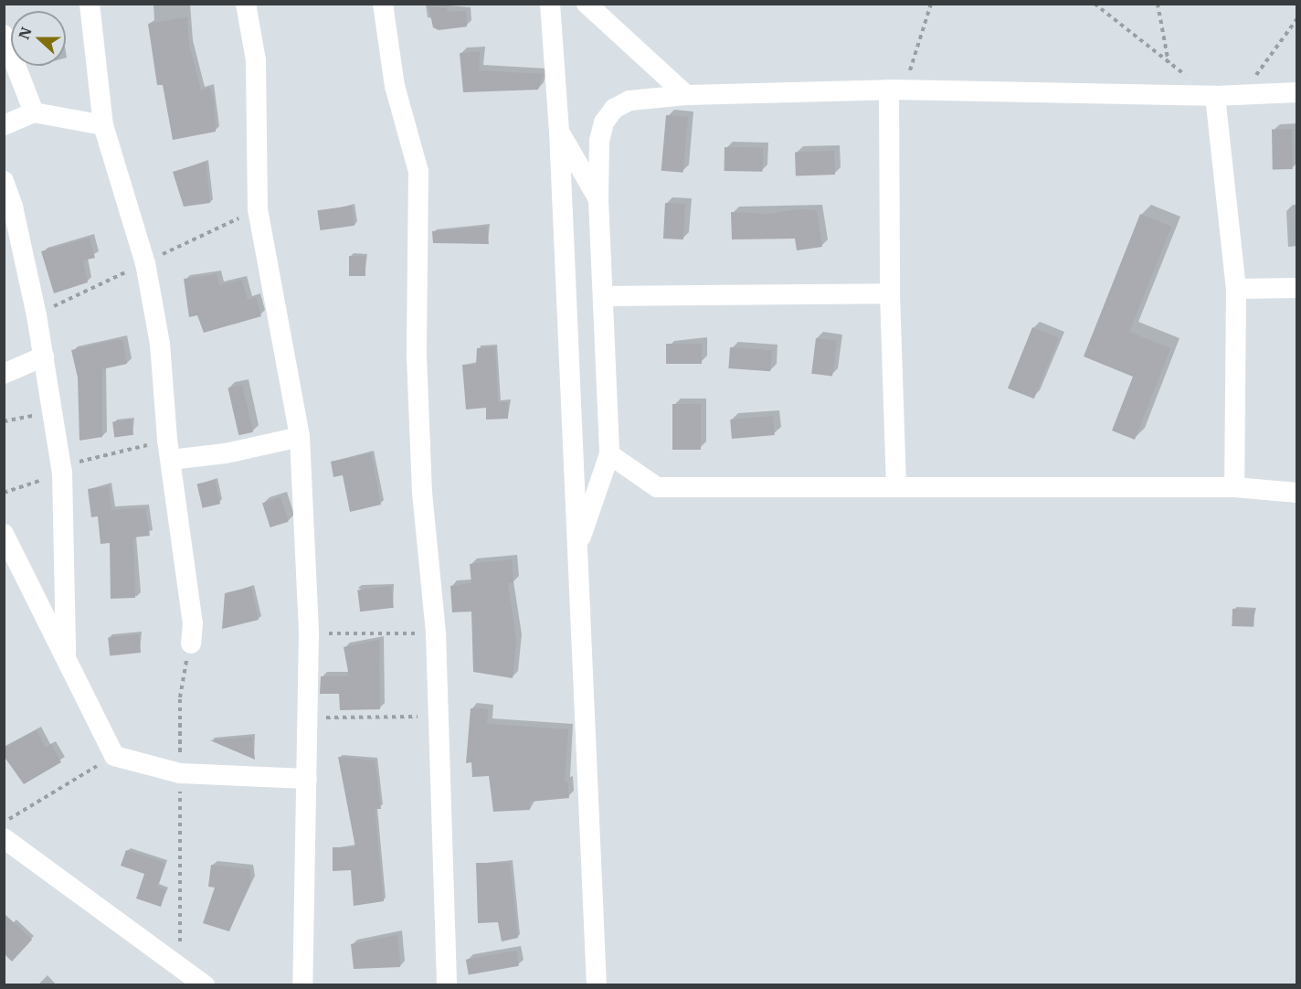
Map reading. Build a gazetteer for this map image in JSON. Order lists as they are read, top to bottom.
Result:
{
  "north": "left"
}
